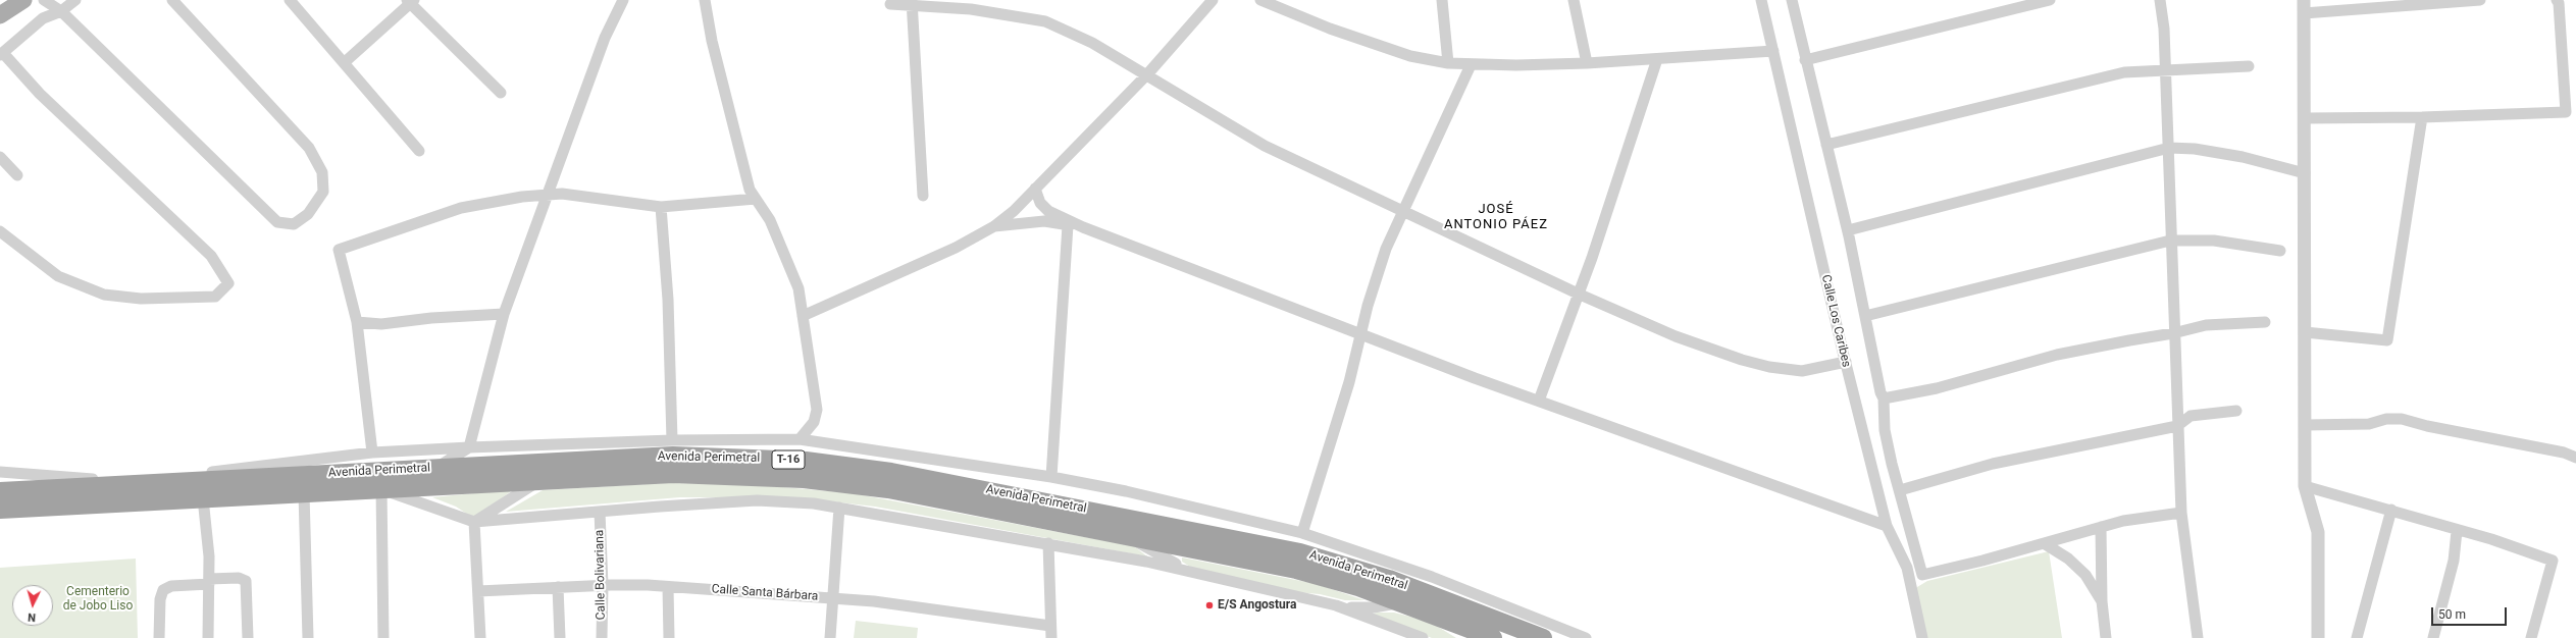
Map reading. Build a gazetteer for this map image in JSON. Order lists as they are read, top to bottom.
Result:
{
  "streets": {
    "highway": ["Avenida Perimetral", "T-16"],
    "street": ["Calle Los Caribes", "Calle Bolivariana", "Calle Santa Bárbara"]
  },
  "crossings": [
    ["Calle Bolivariana", "Calle Santa Bárbara"]
  ],
  "districts": ["JOSÉ ANTONIO PÁEZ"],
  "parks": ["Cementerio de Jobo Liso"],
  "places": ["E/S Angostura"],
  "scale_bar": "50 m",
  "north": "bottom"
}
